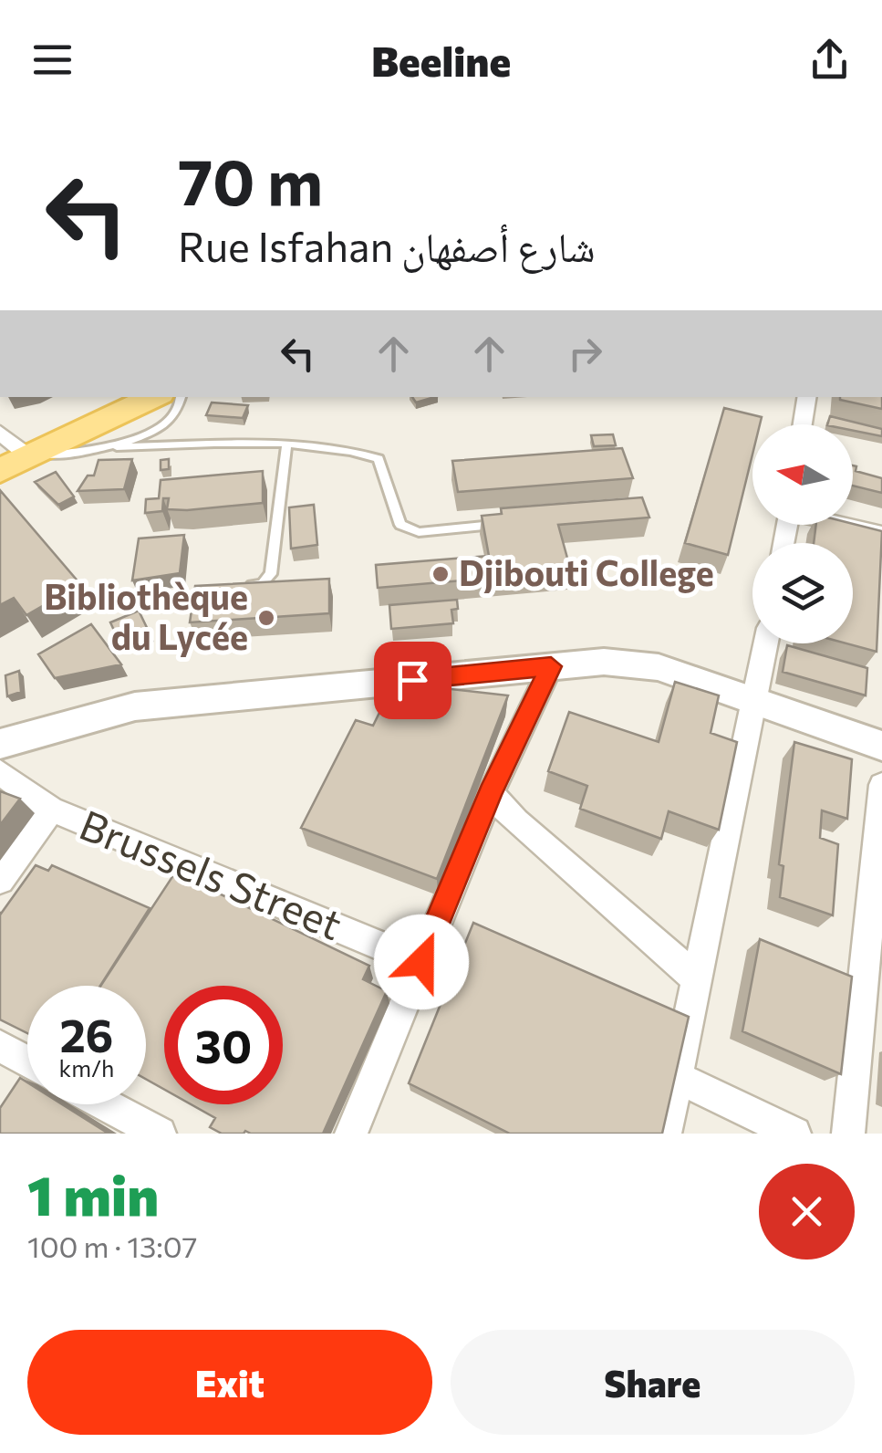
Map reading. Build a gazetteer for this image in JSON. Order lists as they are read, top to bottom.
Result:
{
  "streets": {
    "street": ["Brussels Street"]
  },
  "places": ["Djibouti College", "Bibliothèque du Lycée"],
  "north": "left",
  "page": {
    "header": "Beeline",
    "turn": ["70 m", "Rue Isfahan شارع أصفهان"],
    "speed": "26 km/h",
    "limit": "30",
    "heading": ["1 min", "100 m · 13:07"],
    "buttons": ["Exit", "Share"]
  }
}
